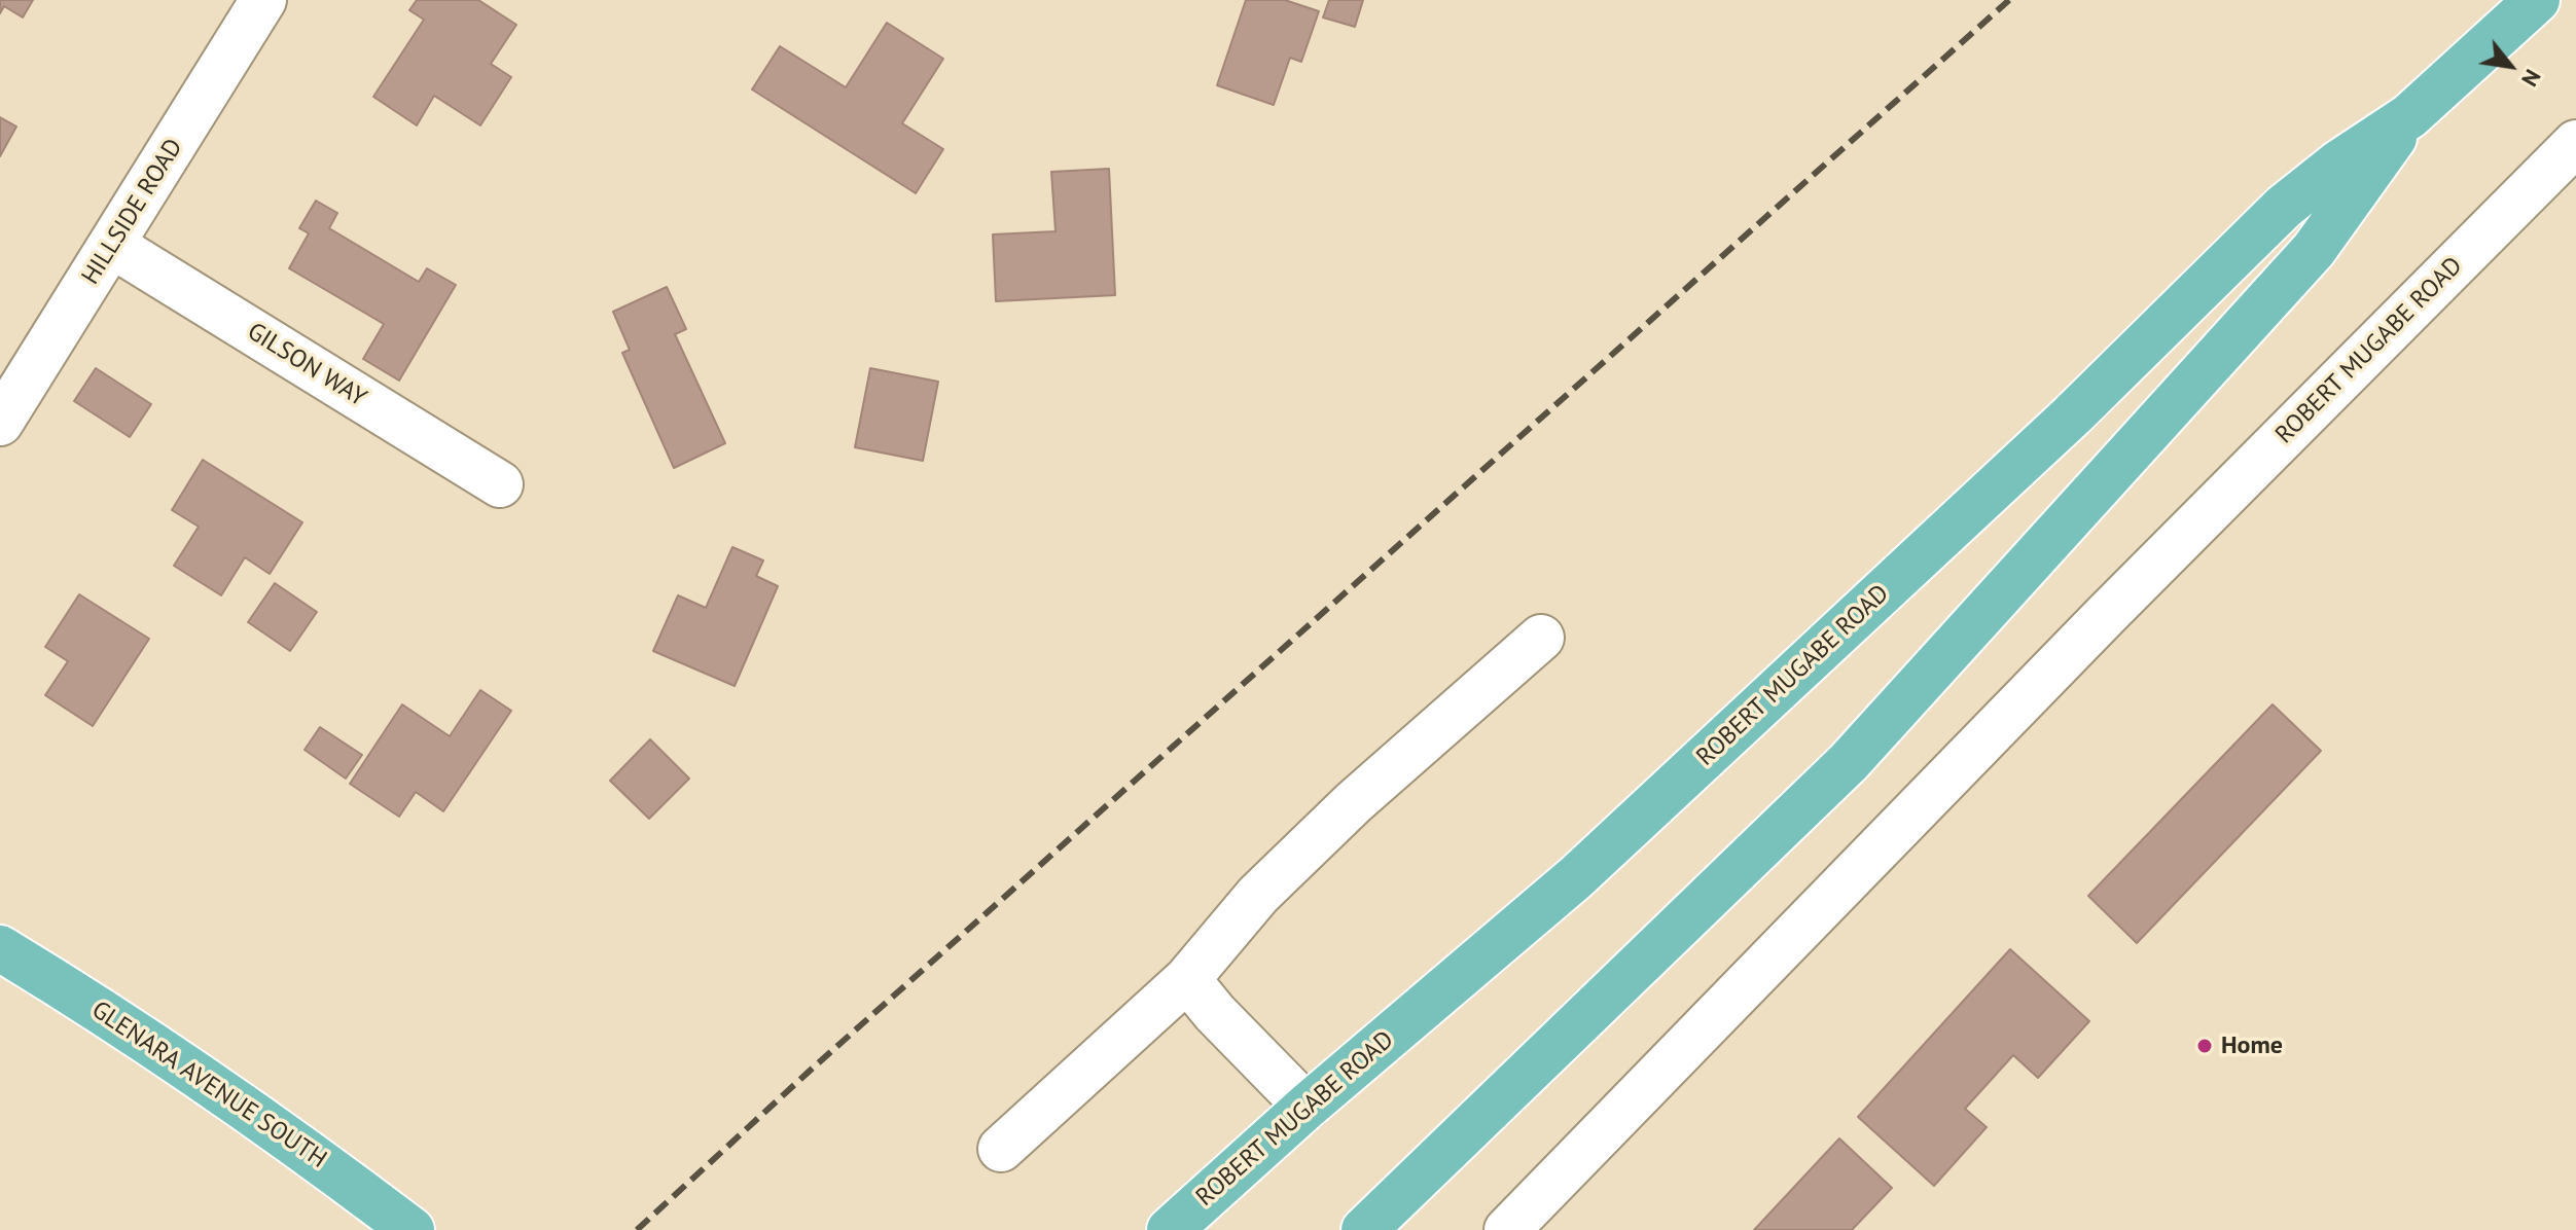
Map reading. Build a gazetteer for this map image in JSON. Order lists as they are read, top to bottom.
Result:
{
  "streets": {
    "main road": ["ROBERT MUGABE ROAD", "GLENARA AVENUE SOUTH"],
    "street": ["HILLSIDE ROAD", "GILSON WAY"]
  },
  "crossings": [
    ["HILLSIDE ROAD", "GILSON WAY"]
  ],
  "places": ["Home"],
  "north": "bottom right"
}
